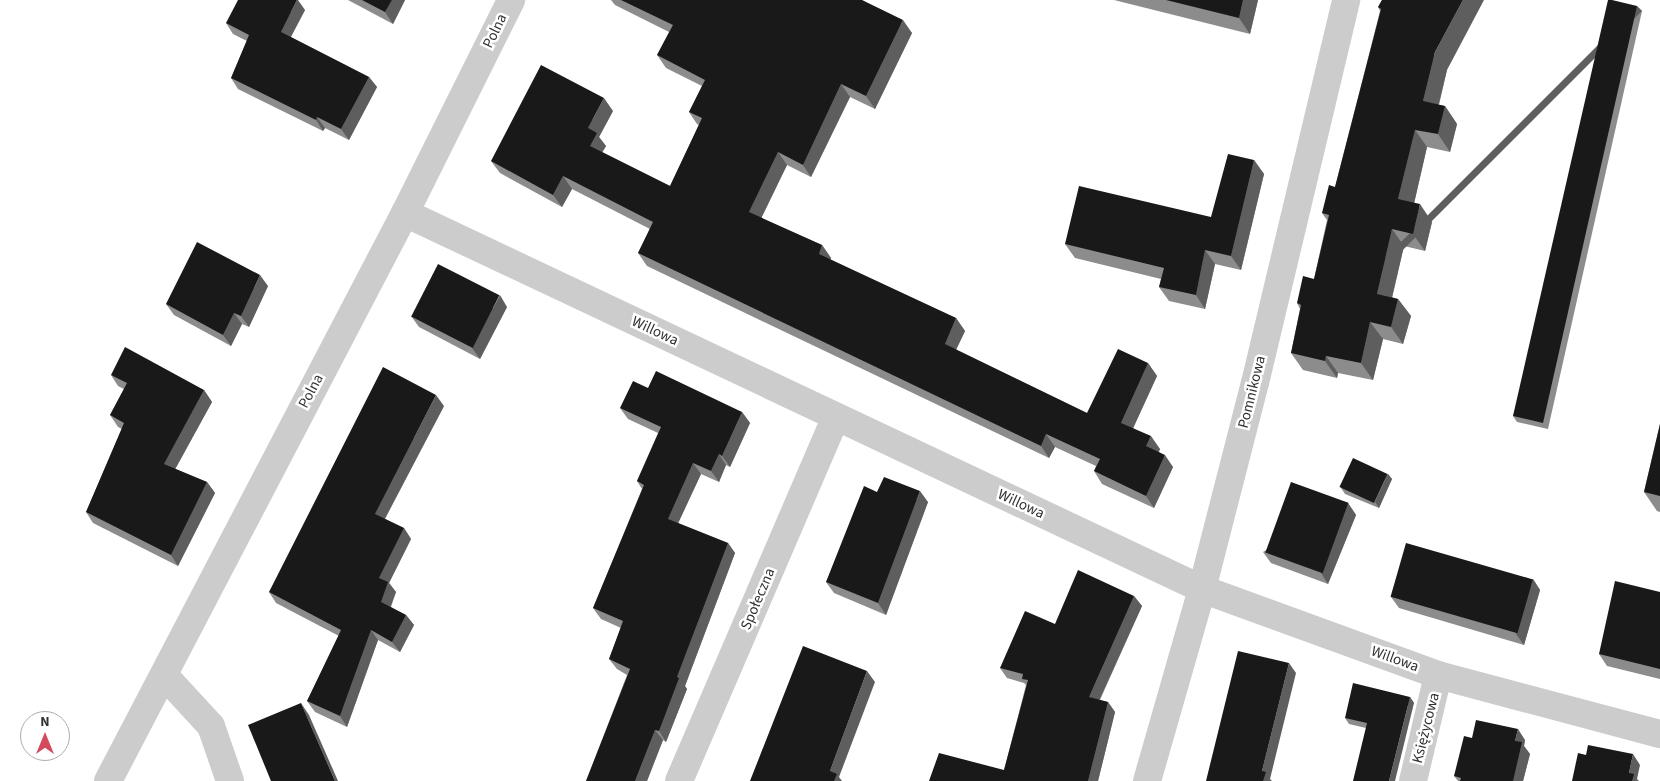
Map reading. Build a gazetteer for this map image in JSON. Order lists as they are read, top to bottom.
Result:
{
  "streets": {
    "street": [
      "Polna",
      "Willowa",
      "Pomnikowa",
      "Społeczna",
      "Księżycowa"
    ]
  },
  "crossings": [
    ["Polna", "Willowa"],
    ["Willowa", "Pomnikowa"],
    ["Willowa", "Społeczna"],
    ["Willowa", "Księżycowa"]
  ],
  "north": "top"
}
